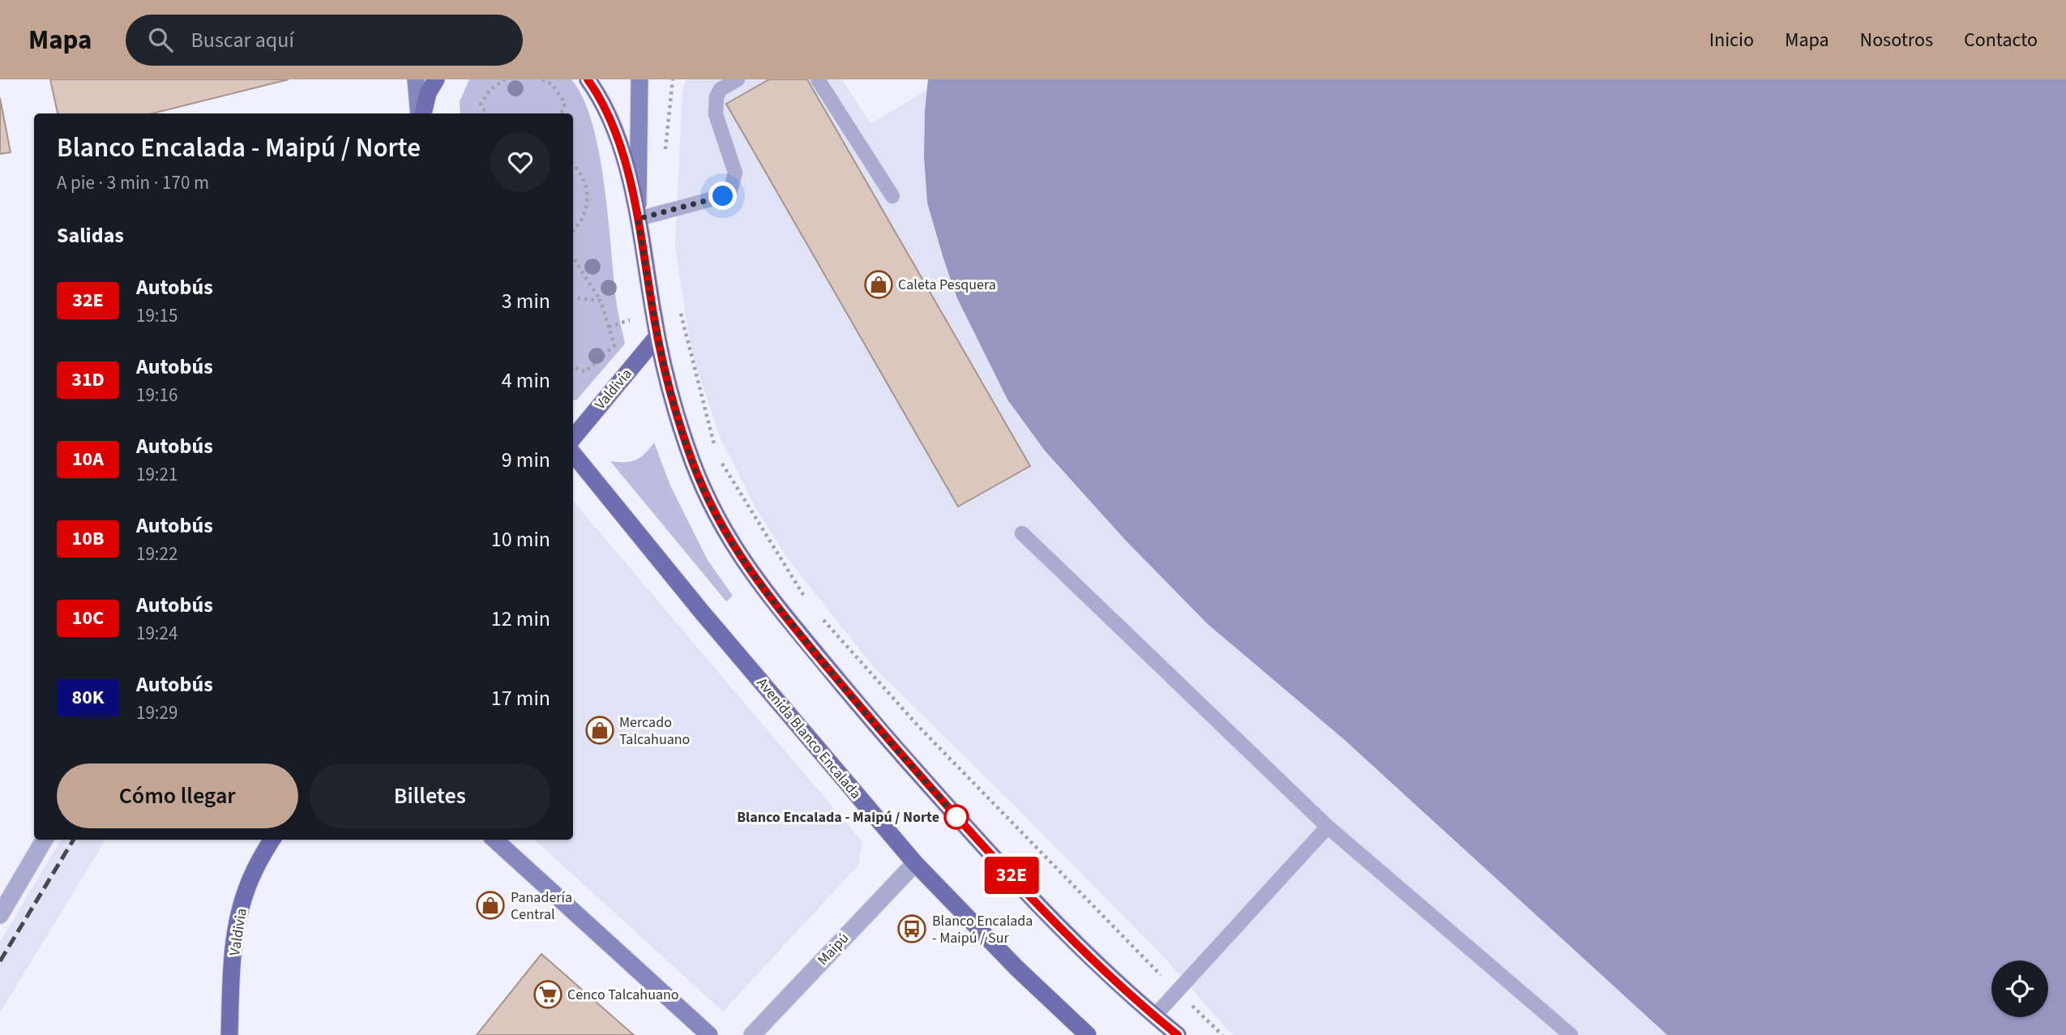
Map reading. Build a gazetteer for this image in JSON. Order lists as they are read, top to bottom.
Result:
{
  "streets": {
    "main road": ["Valdivia", "Avenida Blanco Encalada"],
    "street": ["Maipú"]
  },
  "crossings": [
    ["Avenida Blanco Encalada", "Maipú"]
  ],
  "places": {
    "shop": ["Caleta Pesquera", "Mercado Talcahuano", "Panadería Central"],
    "other": ["Blanco Encalada - Maipú / Norte"],
    "bus stop": ["Blanco Encalada - Maipú / Sur"],
    "supermarket": ["Cenco Talcahuano"]
  },
  "lines": ["bus line 32E"],
  "page": {
    "header": "Mapa",
    "search": "Buscar aquí",
    "nav": [
      "Inicio",
      "Mapa",
      "Nosotros",
      "Contacto"
    ],
    "on_map": "32E",
    "heading": [
      ["Blanco Encalada - Maipú / Norte", "A pie · 3 min · 170 m"],
      "Salidas"
    ],
    "list": [
      {
        "mark": "32E",
        "name": "Autobús",
        "note": "19:15",
        "value": "3 min"
      },
      {
        "mark": "31D",
        "name": "Autobús",
        "note": "19:16",
        "value": "4 min"
      },
      {
        "mark": "10A",
        "name": "Autobús",
        "note": "19:21",
        "value": "9 min"
      },
      {
        "mark": "10B",
        "name": "Autobús",
        "note": "19:22",
        "value": "10 min"
      },
      {
        "mark": "10C",
        "name": "Autobús",
        "note": "19:24",
        "value": "12 min"
      },
      {
        "mark": "80K",
        "name": "Autobús",
        "note": "19:29",
        "value": "17 min"
      }
    ],
    "buttons": ["Cómo llegar", "Billetes"]
  }
}
